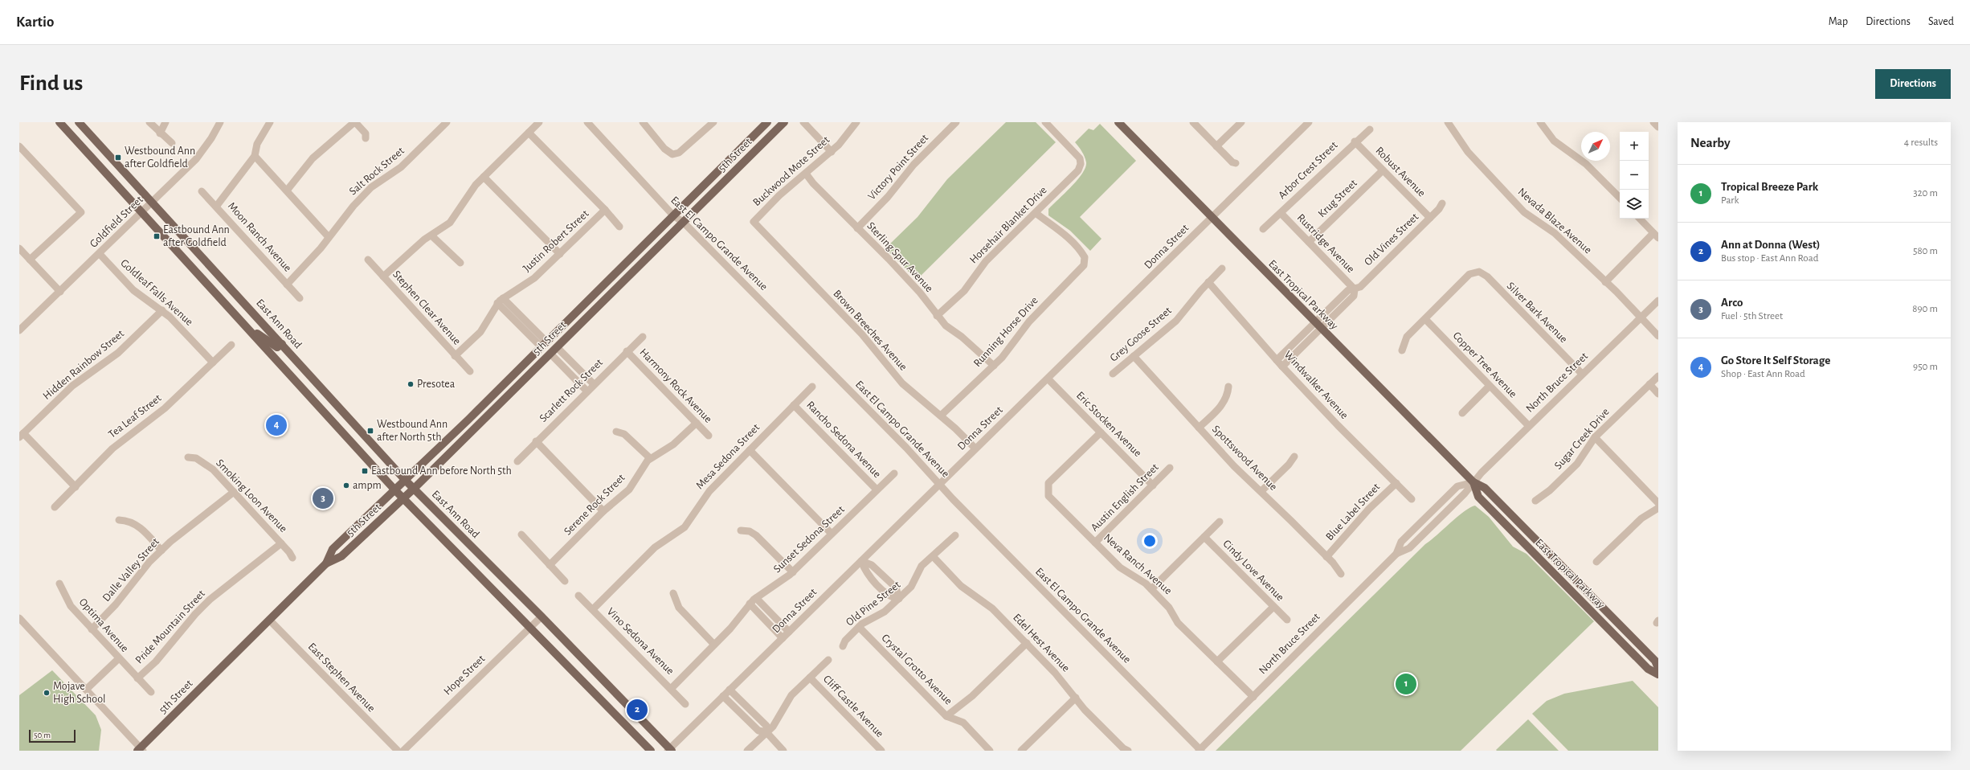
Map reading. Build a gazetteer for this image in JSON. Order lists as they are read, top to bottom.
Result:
{
  "streets": {
    "main road": ["5th Street", "East Tropical Parkway", "East Ann Road"],
    "street": [
      "Victory Point Street",
      "Arbor Crest Street",
      "Salt Rock Street",
      "Buckwood Mote Street",
      "Robust Avenue",
      "Krug Street",
      "Nevada Blaze Avenue",
      "Goldfield Street",
      "Horsehair Blanket Drive",
      "Moon Ranch Avenue",
      "Old Vines Street",
      "Justin Robert Street",
      "East El Campo Grande Avenue",
      "Rustridge Avenue",
      "Donna Street",
      "Sterling Spur Avenue",
      "Goldleaf Falls Avenue",
      "Stephen Clear Avenue",
      "Silver Bark Avenue",
      "Brown Breeches Avenue",
      "Running Horse Drive",
      "Grey Goose Street",
      "Hidden Rainbow Street",
      "Copper Tree Avenue",
      "North Bruce Street",
      "Windwalker Avenue",
      "Harmony Rock Avenue",
      "Scarlett Rock Street",
      "Tea Leaf Street",
      "Eric Stocken Avenue",
      "Sugar Creek Drive",
      "Rancho Sedona Avenue",
      "Mesa Sedona Street",
      "Spottswood Avenue",
      "Smoking Loon Avenue",
      "Austin English Street",
      "Serene Rock Street",
      "Blue Label Street",
      "Sunset Sedona Street",
      "Neva Ranch Avenue",
      "Dalle Valley Street",
      "Cindy Love Avenue",
      "Old Pine Street",
      "Optima Avenue",
      "Pride Mountain Street",
      "Vino Sedona Avenue",
      "Edel Hest Avenue",
      "Crystal Grotto Avenue",
      "Hope Street",
      "East Stephen Avenue",
      "Cliff Castle Avenue"
    ]
  },
  "crossings": [
    ["5th Street", "East El Campo Grande Avenue"],
    ["5th Street", "East Ann Road"],
    ["5th Street", "East Stephen Avenue"],
    ["Victory Point Street", "Sterling Spur Avenue"],
    ["Arbor Crest Street", "Robust Avenue"],
    ["Arbor Crest Street", "Rustridge Avenue"],
    ["Salt Rock Street", "Moon Ranch Avenue"],
    ["Buckwood Mote Street", "Sterling Spur Avenue"],
    ["Buckwood Mote Street", "Brown Breeches Avenue"],
    ["Robust Avenue", "Krug Street"],
    ["Robust Avenue", "Old Vines Street"],
    ["Krug Street", "Rustridge Avenue"],
    ["Nevada Blaze Avenue", "North Bruce Street"],
    ["Goldfield Street", "Goldleaf Falls Avenue"],
    ["Goldfield Street", "East Ann Road"],
    ["Horsehair Blanket Drive", "Sterling Spur Avenue"],
    ["Horsehair Blanket Drive", "Running Horse Drive"],
    ["Old Vines Street", "Rustridge Avenue"],
    ["Old Vines Street", "East Tropical Parkway"],
    ["Old Vines Street", "Windwalker Avenue"],
    ["Justin Robert Street", "Stephen Clear Avenue"],
    ["East El Campo Grande Avenue", "Donna Street"],
    ["East El Campo Grande Avenue", "North Bruce Street"],
    ["Donna Street", "East Tropical Parkway"],
    ["Donna Street", "East Ann Road"],
    ["Donna Street", "Brown Breeches Avenue"],
    ["Donna Street", "Eric Stocken Avenue"],
    ["Sterling Spur Avenue", "Running Horse Drive"],
    ["Goldleaf Falls Avenue", "Hidden Rainbow Street"],
    ["Goldleaf Falls Avenue", "Tea Leaf Street"],
    ["East Tropical Parkway", "North Bruce Street"],
    ["Silver Bark Avenue", "Copper Tree Avenue"],
    ["Silver Bark Avenue", "North Bruce Street"],
    ["East Ann Road", "Hope Street"],
    ["Brown Breeches Avenue", "Running Horse Drive"],
    ["Grey Goose Street", "Windwalker Avenue"],
    ["Grey Goose Street", "Spottswood Avenue"],
    ["Copper Tree Avenue", "North Bruce Street"],
    ["North Bruce Street", "Neva Ranch Avenue"],
    ["Windwalker Avenue", "Blue Label Street"],
    ["Harmony Rock Avenue", "Scarlett Rock Street"],
    ["Harmony Rock Avenue", "Serene Rock Street"],
    ["Eric Stocken Avenue", "Austin English Street"],
    ["Eric Stocken Avenue", "Neva Ranch Avenue"],
    ["Rancho Sedona Avenue", "Mesa Sedona Street"],
    ["Rancho Sedona Avenue", "Sunset Sedona Street"],
    ["Mesa Sedona Street", "Vino Sedona Avenue"],
    ["Spottswood Avenue", "Blue Label Street"],
    ["Smoking Loon Avenue", "Dalle Valley Street"],
    ["Smoking Loon Avenue", "Pride Mountain Street"],
    ["Austin English Street", "Neva Ranch Avenue"],
    ["Sunset Sedona Street", "Vino Sedona Avenue"],
    ["Dalle Valley Street", "Optima Avenue"],
    ["Old Pine Street", "Edel Hest Avenue"],
    ["Old Pine Street", "Crystal Grotto Avenue"],
    ["Optima Avenue", "Pride Mountain Street"]
  ],
  "places": {
    "transit": [
      "Westbound Ann after Goldfield",
      "Eastbound Ann after Goldfield",
      "Westbound Ann after North 5th",
      "Eastbound Ann before North 5th"
    ],
    "other": ["Presotea", "ampm", "Mojave High School"]
  },
  "scale_bar": "50 m",
  "north": "top right",
  "page": {
    "header": "Kartio",
    "nav": ["Map", "Directions", "Saved"],
    "buttons": "Directions",
    "title": "Find us",
    "heading": ["Nearby", "4 results"],
    "map_buttons": ["+", "−"],
    "list": [
      {
        "mark": "1",
        "name": "Tropical Breeze Park",
        "note": "Park",
        "value": "320 m"
      },
      {
        "mark": "2",
        "name": "Ann at Donna (West)",
        "note": "Bus stop · East Ann Road",
        "value": "580 m"
      },
      {
        "mark": "3",
        "name": "Arco",
        "note": "Fuel · 5th Street",
        "value": "890 m"
      },
      {
        "mark": "4",
        "name": "Go Store It Self Storage",
        "note": "Shop · East Ann Road",
        "value": "950 m"
      }
    ],
    "pins": [
      "4",
      "3",
      "1",
      "2"
    ],
    "scale": "50 m"
  }
}
